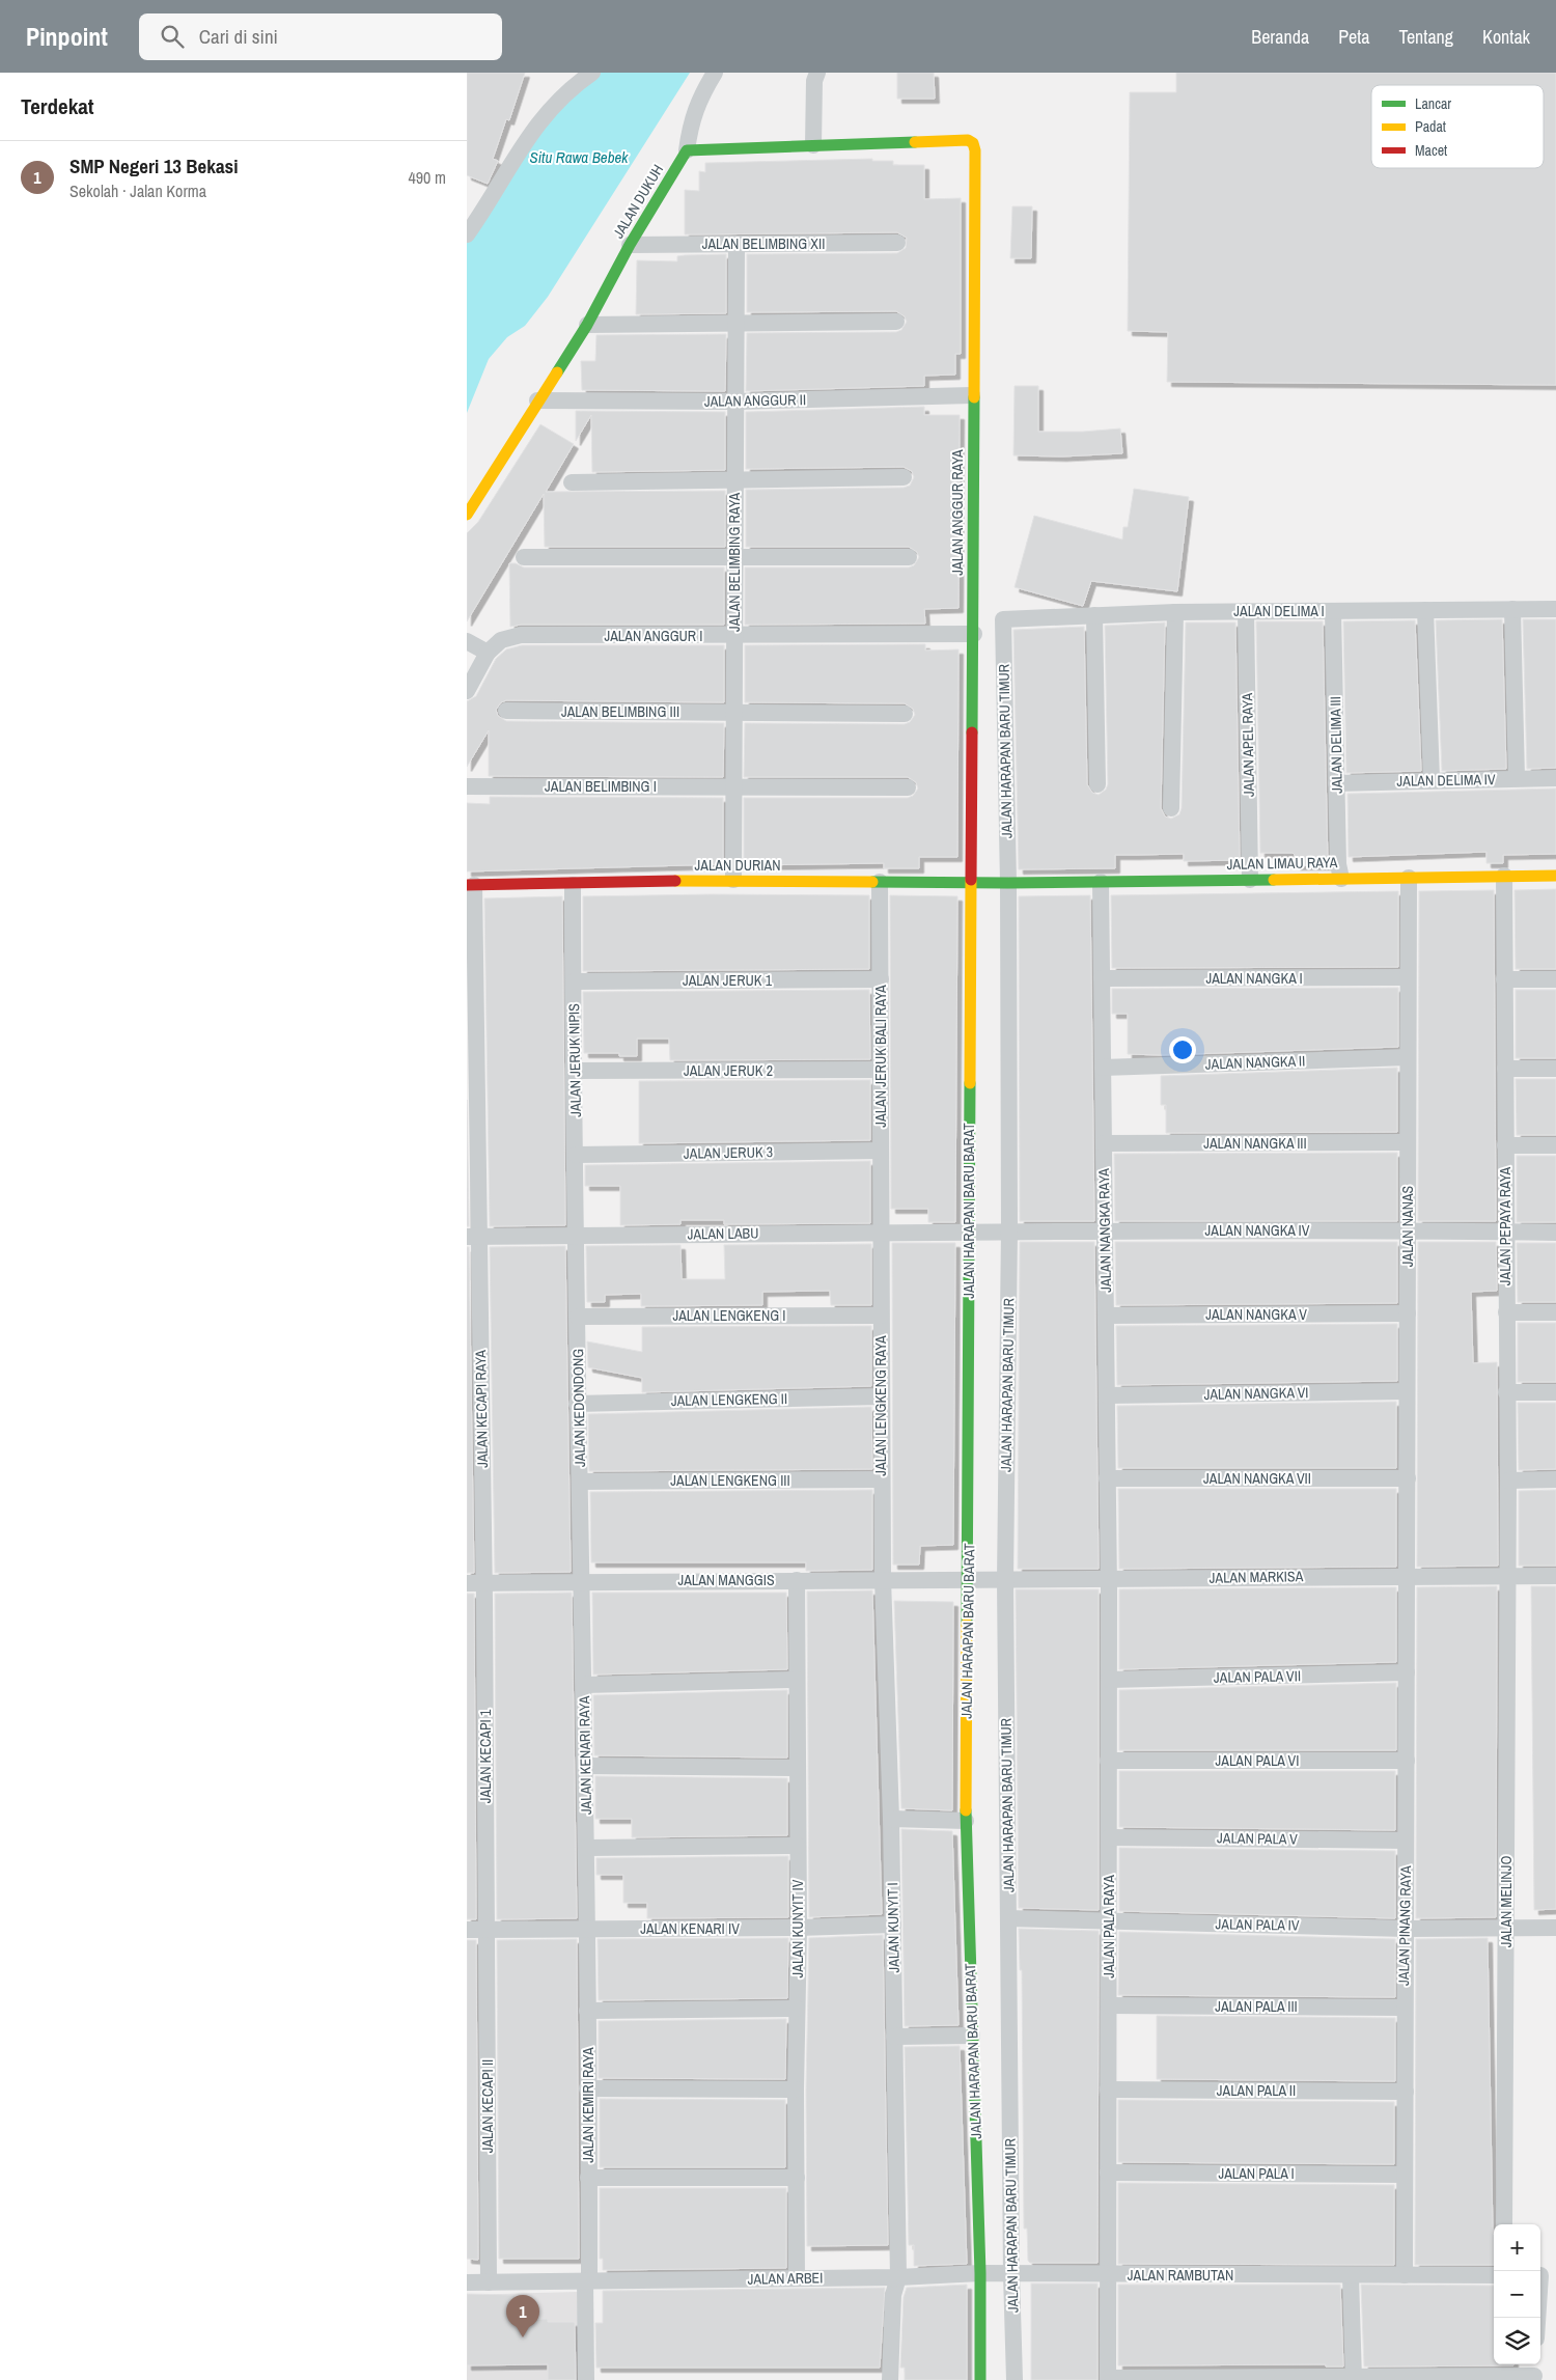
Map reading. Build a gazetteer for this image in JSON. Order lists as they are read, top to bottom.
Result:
{
  "streets": {
    "street": [
      "JALAN DUKUH",
      "JALAN BELIMBING XII",
      "JALAN ANGGUR II",
      "JALAN ANGGUR RAYA",
      "JALAN BELIMBING RAYA",
      "JALAN DELIMA I",
      "JALAN ANGGUR I",
      "JALAN BELIMBING III",
      "JALAN APEL RAYA",
      "JALAN DELIMA III",
      "JALAN HARAPAN BARU TIMUR",
      "JALAN DELIMA IV",
      "JALAN BELIMBING I",
      "JALAN LIMAU RAYA",
      "JALAN DURIAN",
      "JALAN NANGKA I",
      "JALAN JERUK 1",
      "JALAN JERUK BALI RAYA",
      "JALAN JERUK NIPIS",
      "JALAN NANGKA II",
      "JALAN JERUK 2",
      "JALAN NANGKA III",
      "JALAN JERUK 3",
      "JALAN HARAPAN BARU BARAT",
      "JALAN NANAS",
      "JALAN PEPAYA RAYA",
      "JALAN NANGKA RAYA",
      "JALAN NANGKA IV",
      "JALAN LABU",
      "JALAN NANGKA V",
      "JALAN LENGKENG I",
      "JALAN NANGKA VI",
      "JALAN LENGKENG II",
      "JALAN LENGKENG RAYA",
      "JALAN KEDONDONG",
      "JALAN KECAPI RAYA",
      "JALAN NANGKA VII",
      "JALAN LENGKENG III",
      "JALAN MARKISA",
      "JALAN MANGGIS",
      "JALAN PALA VII",
      "JALAN KENARI RAYA",
      "JALAN KECAPI 1",
      "JALAN PALA VI",
      "JALAN PALA V",
      "JALAN MELINJO",
      "JALAN PALA IV",
      "JALAN PINANG RAYA",
      "JALAN PALA RAYA",
      "JALAN KUNYIT I",
      "JALAN KENARI IV",
      "JALAN KUNYIT IV",
      "JALAN PALA III",
      "JALAN PALA II",
      "JALAN KEMIRI RAYA",
      "JALAN KECAPI II",
      "JALAN PALA I",
      "JALAN RAMBUTAN",
      "JALAN ARBEI"
    ]
  },
  "crossings": [
    ["JALAN DUKUH", "JALAN BELIMBING XII"],
    ["JALAN DUKUH", "JALAN ANGGUR II"],
    ["JALAN BELIMBING XII", "JALAN BELIMBING RAYA"],
    ["JALAN ANGGUR II", "JALAN ANGGUR RAYA"],
    ["JALAN ANGGUR II", "JALAN BELIMBING RAYA"],
    ["JALAN ANGGUR RAYA", "JALAN ANGGUR I"],
    ["JALAN ANGGUR RAYA", "JALAN DURIAN"],
    ["JALAN ANGGUR RAYA", "JALAN HARAPAN BARU BARAT"],
    ["JALAN BELIMBING RAYA", "JALAN ANGGUR I"],
    ["JALAN BELIMBING RAYA", "JALAN BELIMBING III"],
    ["JALAN BELIMBING RAYA", "JALAN BELIMBING I"],
    ["JALAN BELIMBING RAYA", "JALAN DURIAN"],
    ["JALAN DELIMA I", "JALAN APEL RAYA"],
    ["JALAN DELIMA I", "JALAN DELIMA III"],
    ["JALAN DELIMA I", "JALAN HARAPAN BARU TIMUR"],
    ["JALAN APEL RAYA", "JALAN LIMAU RAYA"],
    ["JALAN DELIMA III", "JALAN DELIMA IV"],
    ["JALAN DELIMA III", "JALAN LIMAU RAYA"],
    ["JALAN HARAPAN BARU TIMUR", "JALAN LIMAU RAYA"],
    ["JALAN HARAPAN BARU TIMUR", "JALAN DURIAN"],
    ["JALAN HARAPAN BARU TIMUR", "JALAN NANGKA IV"],
    ["JALAN HARAPAN BARU TIMUR", "JALAN MARKISA"],
    ["JALAN HARAPAN BARU TIMUR", "JALAN PALA IV"],
    ["JALAN HARAPAN BARU TIMUR", "JALAN RAMBUTAN"],
    ["JALAN LIMAU RAYA", "JALAN DURIAN"],
    ["JALAN LIMAU RAYA", "JALAN NANAS"],
    ["JALAN LIMAU RAYA", "JALAN PEPAYA RAYA"],
    ["JALAN LIMAU RAYA", "JALAN NANGKA RAYA"],
    ["JALAN DURIAN", "JALAN JERUK BALI RAYA"],
    ["JALAN DURIAN", "JALAN JERUK NIPIS"],
    ["JALAN DURIAN", "JALAN HARAPAN BARU BARAT"],
    ["JALAN DURIAN", "JALAN KECAPI RAYA"],
    ["JALAN NANGKA I", "JALAN NANAS"],
    ["JALAN NANGKA I", "JALAN NANGKA RAYA"],
    ["JALAN JERUK 1", "JALAN JERUK BALI RAYA"],
    ["JALAN JERUK 1", "JALAN JERUK NIPIS"],
    ["JALAN JERUK BALI RAYA", "JALAN JERUK 2"],
    ["JALAN JERUK BALI RAYA", "JALAN JERUK 3"],
    ["JALAN JERUK BALI RAYA", "JALAN LABU"],
    ["JALAN JERUK BALI RAYA", "JALAN LENGKENG RAYA"],
    ["JALAN JERUK NIPIS", "JALAN JERUK 2"],
    ["JALAN JERUK NIPIS", "JALAN JERUK 3"],
    ["JALAN JERUK NIPIS", "JALAN LABU"],
    ["JALAN JERUK NIPIS", "JALAN KEDONDONG"],
    ["JALAN NANGKA II", "JALAN NANAS"],
    ["JALAN NANGKA II", "JALAN NANGKA RAYA"],
    ["JALAN NANGKA III", "JALAN NANAS"],
    ["JALAN NANGKA III", "JALAN NANGKA RAYA"],
    ["JALAN HARAPAN BARU BARAT", "JALAN NANGKA IV"],
    ["JALAN HARAPAN BARU BARAT", "JALAN LABU"],
    ["JALAN HARAPAN BARU BARAT", "JALAN MARKISA"],
    ["JALAN HARAPAN BARU BARAT", "JALAN MANGGIS"],
    ["JALAN HARAPAN BARU BARAT", "JALAN RAMBUTAN"],
    ["JALAN HARAPAN BARU BARAT", "JALAN ARBEI"],
    ["JALAN NANAS", "JALAN NANGKA IV"],
    ["JALAN NANAS", "JALAN NANGKA V"],
    ["JALAN NANAS", "JALAN NANGKA VI"],
    ["JALAN NANAS", "JALAN NANGKA VII"],
    ["JALAN NANAS", "JALAN MARKISA"],
    ["JALAN NANAS", "JALAN PINANG RAYA"],
    ["JALAN PEPAYA RAYA", "JALAN NANGKA IV"],
    ["JALAN PEPAYA RAYA", "JALAN MARKISA"],
    ["JALAN PEPAYA RAYA", "JALAN MELINJO"],
    ["JALAN NANGKA RAYA", "JALAN NANGKA IV"],
    ["JALAN NANGKA RAYA", "JALAN NANGKA V"],
    ["JALAN NANGKA RAYA", "JALAN NANGKA VI"],
    ["JALAN NANGKA RAYA", "JALAN NANGKA VII"],
    ["JALAN NANGKA RAYA", "JALAN MARKISA"],
    ["JALAN NANGKA RAYA", "JALAN PALA RAYA"],
    ["JALAN NANGKA IV", "JALAN LABU"],
    ["JALAN LABU", "JALAN LENGKENG RAYA"],
    ["JALAN LABU", "JALAN KEDONDONG"],
    ["JALAN LABU", "JALAN KECAPI RAYA"],
    ["JALAN LENGKENG I", "JALAN LENGKENG RAYA"],
    ["JALAN LENGKENG I", "JALAN KEDONDONG"],
    ["JALAN LENGKENG II", "JALAN LENGKENG RAYA"],
    ["JALAN LENGKENG II", "JALAN KEDONDONG"],
    ["JALAN LENGKENG RAYA", "JALAN LENGKENG III"],
    ["JALAN LENGKENG RAYA", "JALAN MANGGIS"],
    ["JALAN LENGKENG RAYA", "JALAN KUNYIT I"],
    ["JALAN KEDONDONG", "JALAN LENGKENG III"],
    ["JALAN KEDONDONG", "JALAN MANGGIS"],
    ["JALAN KEDONDONG", "JALAN KENARI RAYA"],
    ["JALAN KECAPI RAYA", "JALAN MANGGIS"],
    ["JALAN KECAPI RAYA", "JALAN KECAPI 1"],
    ["JALAN MARKISA", "JALAN MANGGIS"],
    ["JALAN MARKISA", "JALAN MELINJO"],
    ["JALAN MARKISA", "JALAN PINANG RAYA"],
    ["JALAN MARKISA", "JALAN PALA RAYA"],
    ["JALAN MANGGIS", "JALAN KENARI RAYA"],
    ["JALAN MANGGIS", "JALAN KECAPI 1"],
    ["JALAN MANGGIS", "JALAN KUNYIT I"],
    ["JALAN MANGGIS", "JALAN KUNYIT IV"],
    ["JALAN PALA VII", "JALAN PINANG RAYA"],
    ["JALAN PALA VII", "JALAN PALA RAYA"],
    ["JALAN KENARI RAYA", "JALAN KENARI IV"],
    ["JALAN KENARI RAYA", "JALAN KEMIRI RAYA"],
    ["JALAN KECAPI 1", "JALAN KENARI IV"],
    ["JALAN KECAPI 1", "JALAN KECAPI II"],
    ["JALAN PALA VI", "JALAN PINANG RAYA"],
    ["JALAN PALA VI", "JALAN PALA RAYA"],
    ["JALAN PALA V", "JALAN PINANG RAYA"],
    ["JALAN PALA V", "JALAN PALA RAYA"],
    ["JALAN MELINJO", "JALAN PALA IV"],
    ["JALAN PALA IV", "JALAN PINANG RAYA"],
    ["JALAN PALA IV", "JALAN PALA RAYA"],
    ["JALAN PINANG RAYA", "JALAN PALA III"],
    ["JALAN PINANG RAYA", "JALAN PALA II"],
    ["JALAN PINANG RAYA", "JALAN PALA I"],
    ["JALAN PINANG RAYA", "JALAN RAMBUTAN"],
    ["JALAN PALA RAYA", "JALAN PALA III"],
    ["JALAN PALA RAYA", "JALAN PALA II"],
    ["JALAN PALA RAYA", "JALAN PALA I"],
    ["JALAN PALA RAYA", "JALAN RAMBUTAN"],
    ["JALAN KUNYIT I", "JALAN KENARI IV"],
    ["JALAN KUNYIT I", "JALAN ARBEI"],
    ["JALAN KENARI IV", "JALAN KUNYIT IV"],
    ["JALAN KENARI IV", "JALAN KEMIRI RAYA"],
    ["JALAN KENARI IV", "JALAN KECAPI II"],
    ["JALAN KUNYIT IV", "JALAN ARBEI"],
    ["JALAN KEMIRI RAYA", "JALAN ARBEI"],
    ["JALAN KECAPI II", "JALAN ARBEI"],
    ["JALAN RAMBUTAN", "JALAN ARBEI"]
  ],
  "water": ["Situ Rawa Bebek"],
  "legend": ["Lancar", "Padat", "Macet"],
  "page": {
    "header": "Pinpoint",
    "search": "Cari di sini",
    "nav": [
      "Beranda",
      "Peta",
      "Tentang",
      "Kontak"
    ],
    "heading": "Terdekat",
    "list": [
      {
        "mark": "1",
        "name": "SMP Negeri 13 Bekasi",
        "note": "Sekolah · Jalan Korma",
        "value": "490 m"
      }
    ],
    "map_buttons": ["+", "−"],
    "pins": "1"
  }
}
